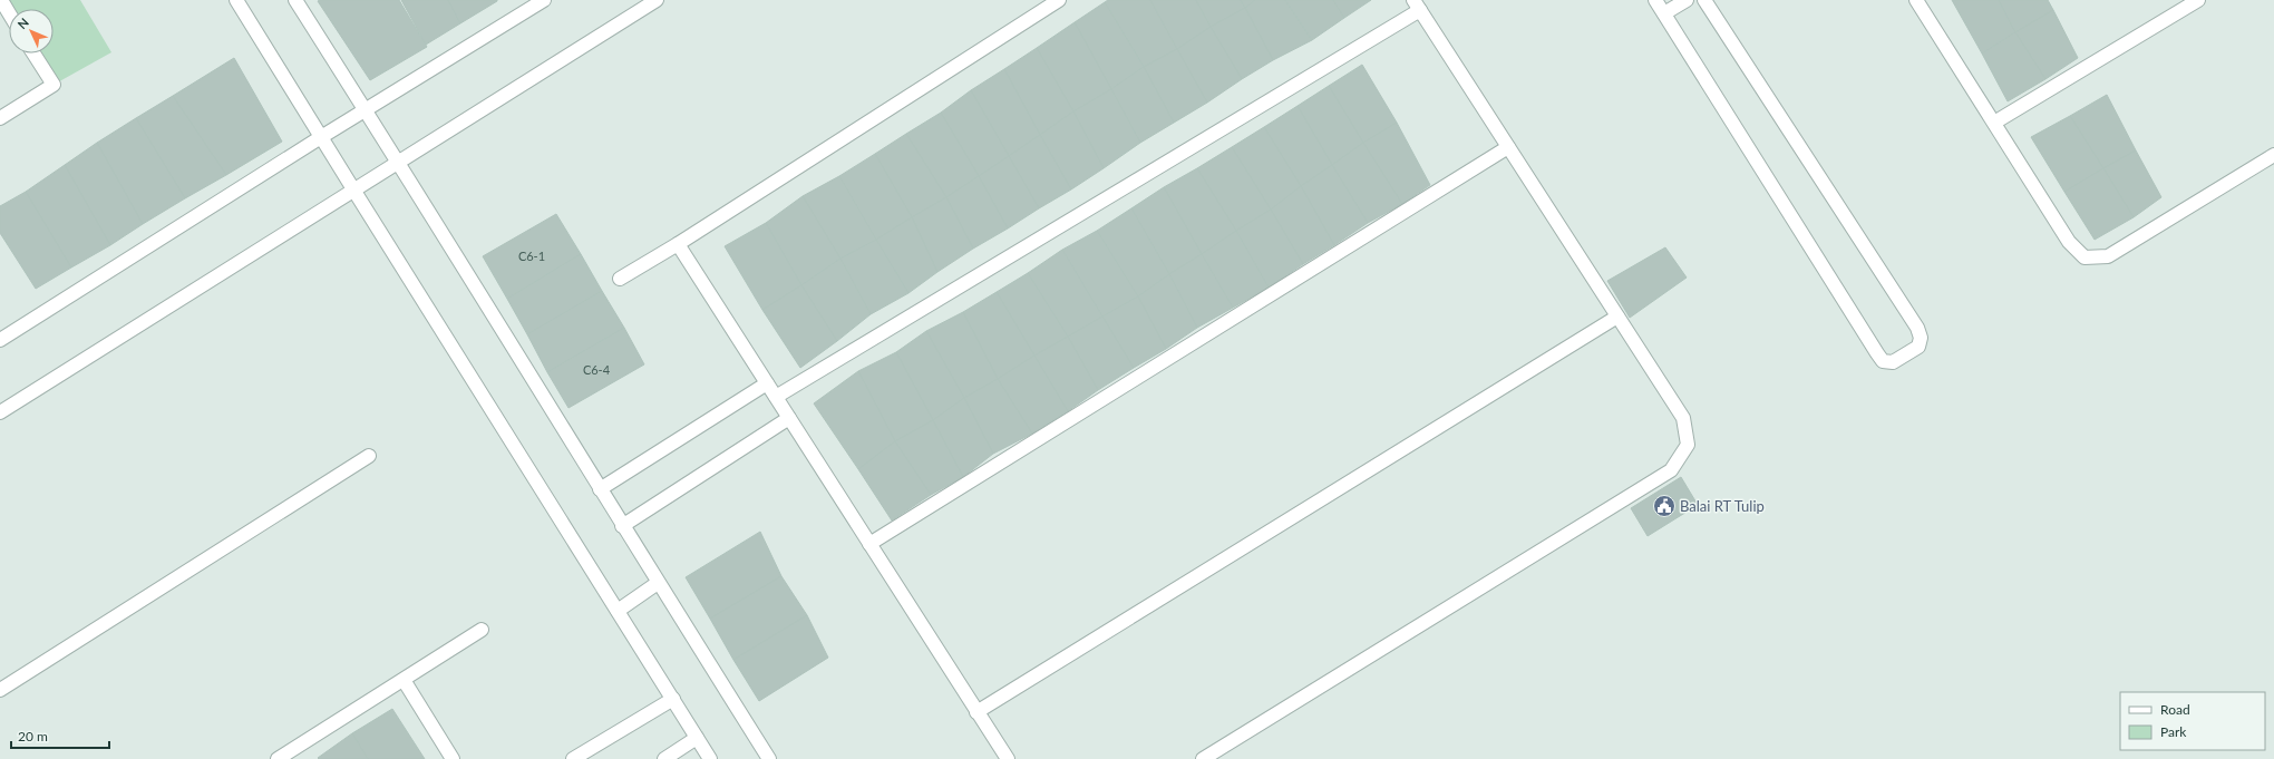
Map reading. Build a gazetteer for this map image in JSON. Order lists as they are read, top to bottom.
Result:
{
  "places": {
    "public building": ["Balai RT Tulip"]
  },
  "house_numbers": ["C6-1", "C6-4"],
  "legend": ["Road", "Park"],
  "scale_bar": "20 m",
  "north": "top left"
}
